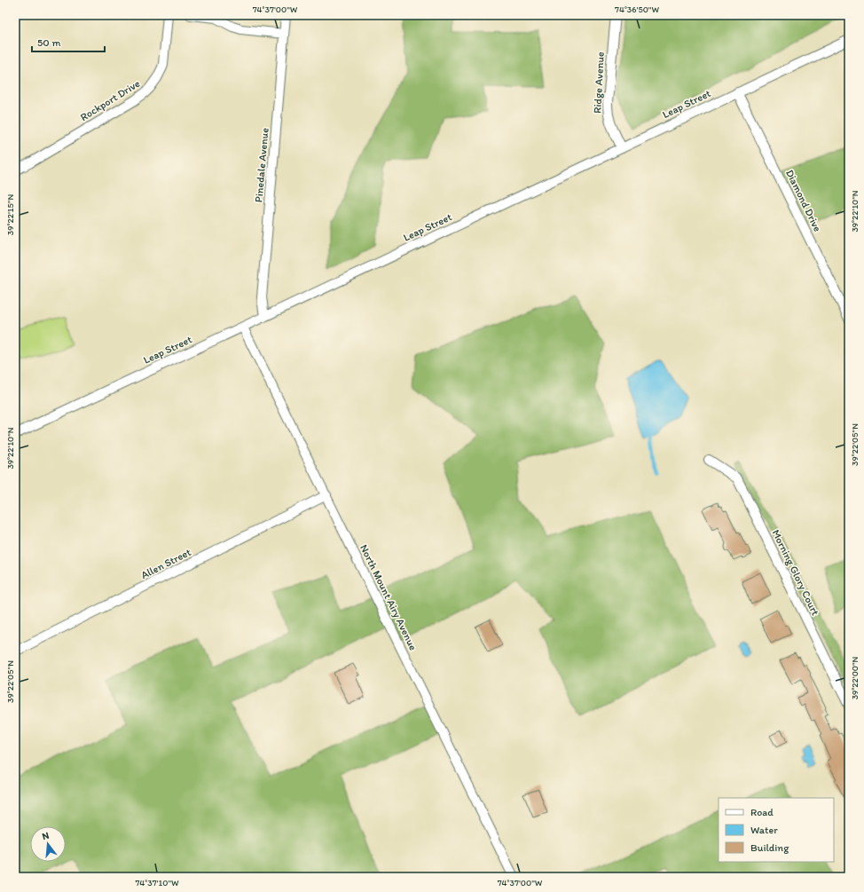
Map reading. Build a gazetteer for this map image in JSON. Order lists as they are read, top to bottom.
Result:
{
  "streets": {
    "street": [
      "Ridge Avenue",
      "Rockport Drive",
      "Leap Street",
      "Pinedale Avenue",
      "Diamond Drive",
      "Allen Street",
      "Morning Glory Court",
      "North Mount Airy Avenue"
    ]
  },
  "crossings": [
    ["Ridge Avenue", "Leap Street"],
    ["Leap Street", "Pinedale Avenue"],
    ["Leap Street", "Diamond Drive"],
    ["Leap Street", "North Mount Airy Avenue"],
    ["Allen Street", "North Mount Airy Avenue"]
  ],
  "legend": ["Road", "Water", "Building"],
  "scale_bar": "50 m",
  "north": "top",
  "coordinates": [
    "74°37'00\"W",
    "74°36'50\"W",
    "39°22'10\"N",
    "39°22'15\"N",
    "39°22'05\"N",
    "39°22'00\"N",
    "74°37'10\"W"
  ]
}
